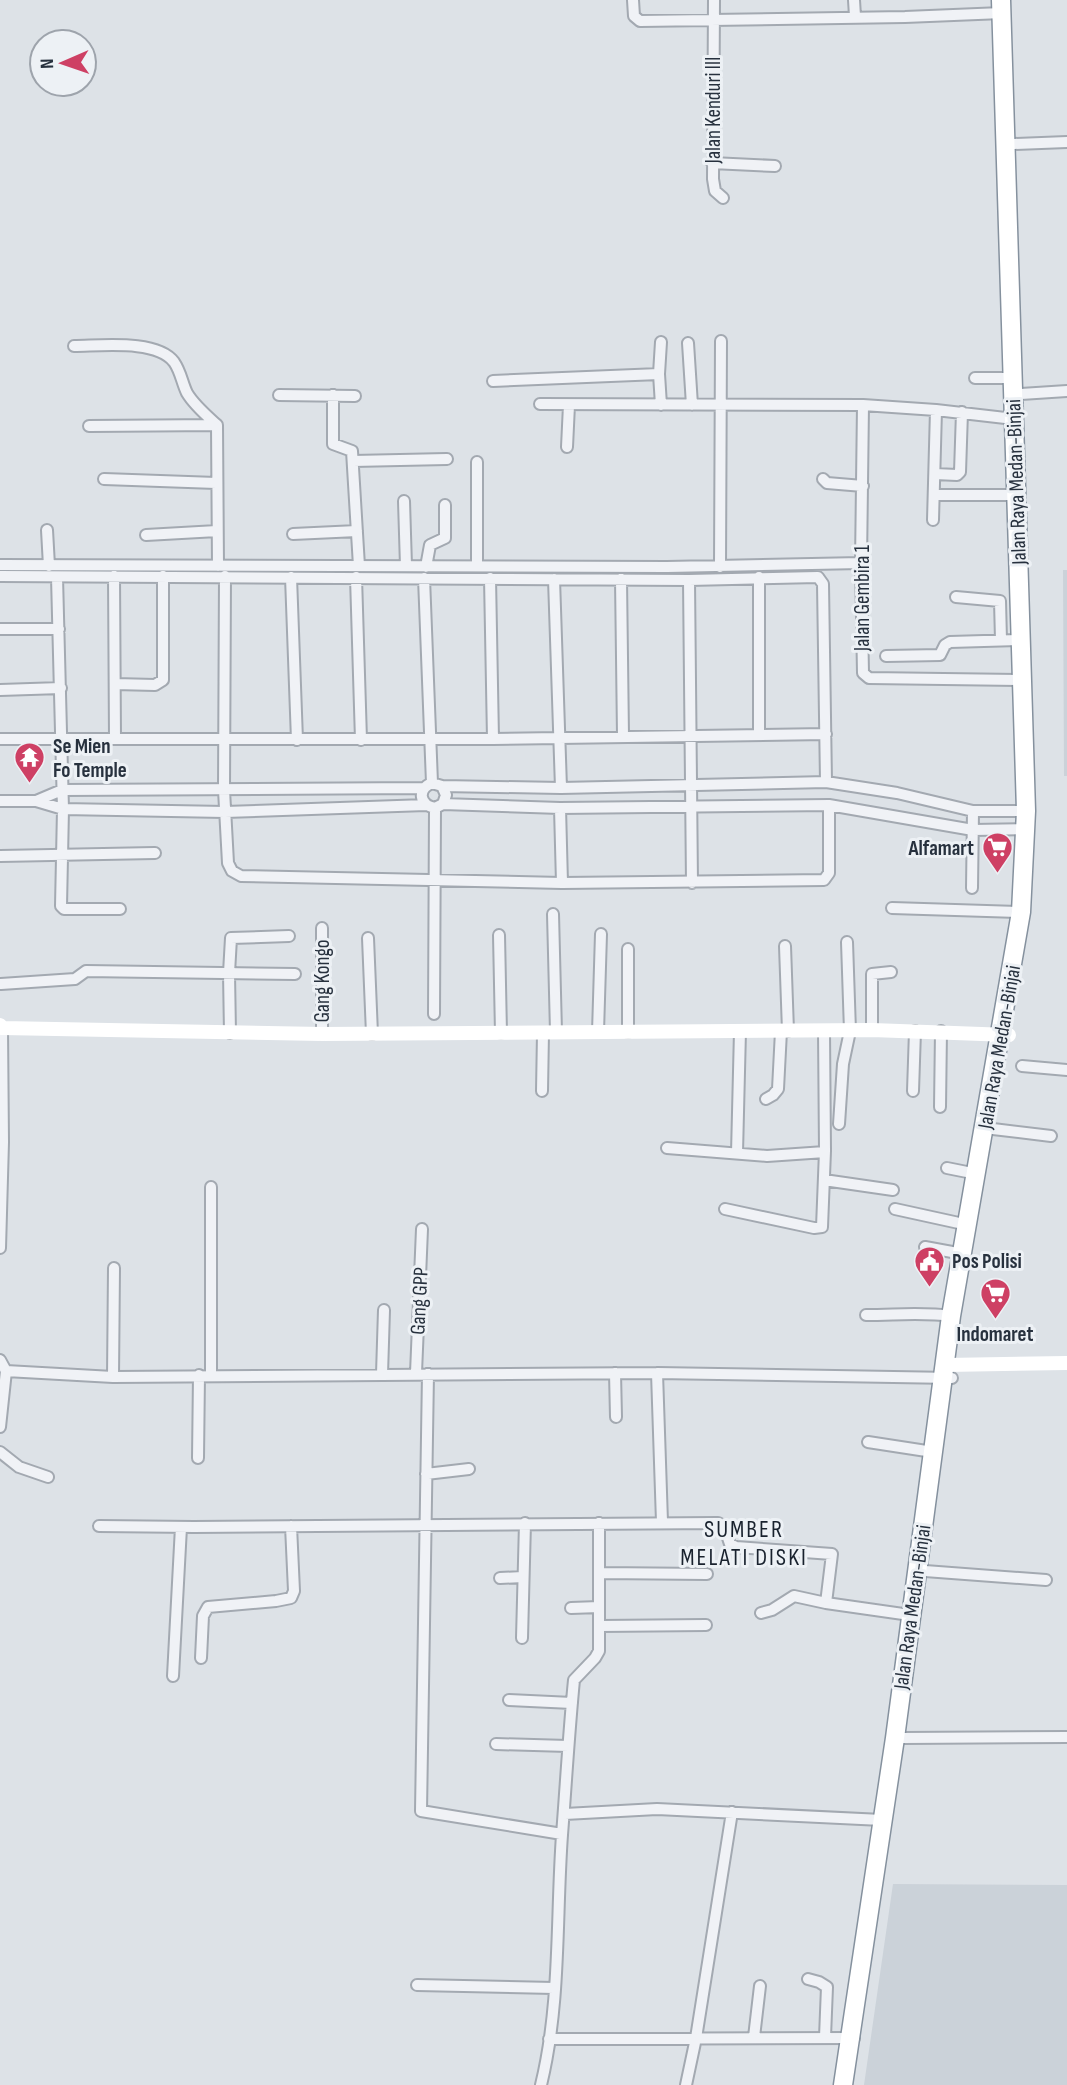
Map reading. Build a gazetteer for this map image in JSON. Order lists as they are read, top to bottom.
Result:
{
  "streets": {
    "highway": ["Jalan Raya Medan-Binjai"],
    "street": [
      "Jalan Kenduri III",
      "Jalan Gembira 1",
      "Gang Kongo",
      "Gang GPP"
    ]
  },
  "crossings": [
    ["Jalan Raya Medan-Binjai", "Jalan Gembira 1"]
  ],
  "districts": ["SUMBER MELATI DISKI"],
  "places": {
    "temple": ["Se Mien Fo Temple"],
    "supermarket": ["Alfamart", "Indomaret"],
    "public building": ["Pos Polisi"]
  },
  "north": "left"
}
